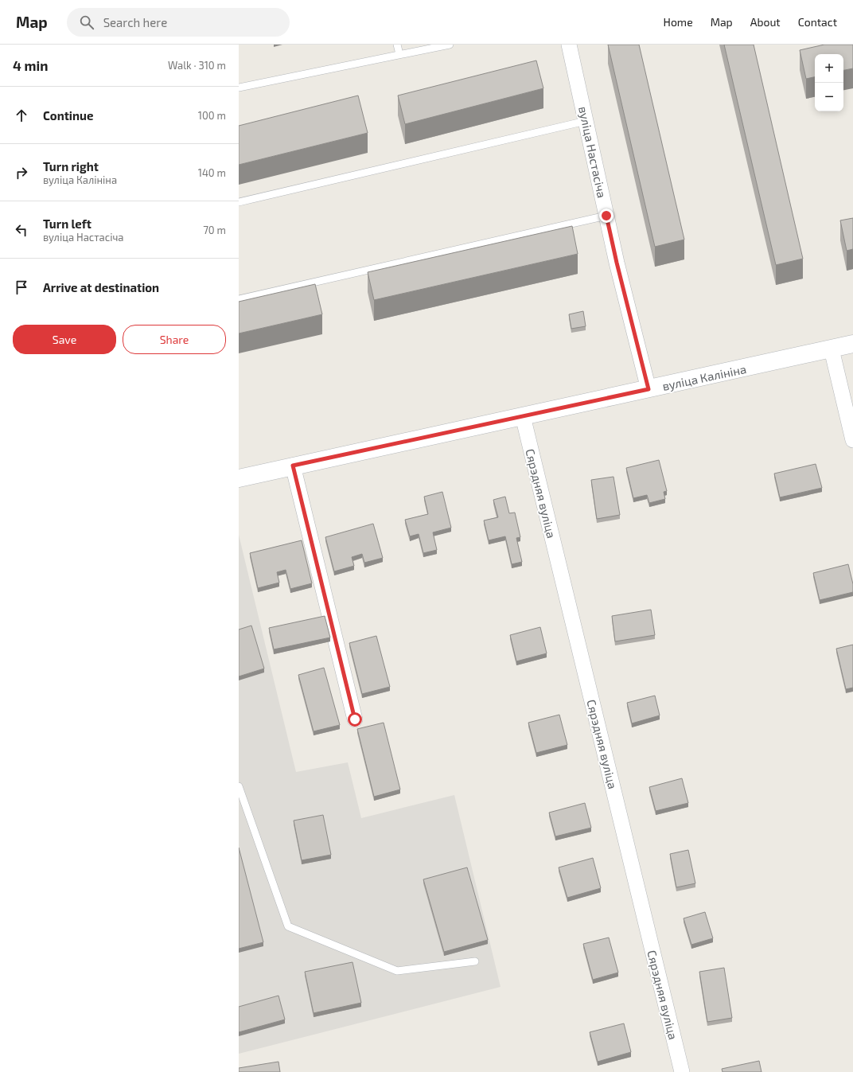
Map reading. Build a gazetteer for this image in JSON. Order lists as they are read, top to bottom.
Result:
{
  "streets": {
    "street": ["вуліца Настасіча", "вуліца Калініна", "Сярэдняя вуліца"]
  },
  "crossings": [
    ["вуліца Настасіча", "вуліца Калініна"],
    ["вуліца Калініна", "Сярэдняя вуліца"]
  ],
  "page": {
    "header": "Map",
    "search": "Search here",
    "nav": [
      "Home",
      "Map",
      "About",
      "Contact"
    ],
    "heading": ["4 min", "Walk · 310 m"],
    "map_buttons": ["+", "−"],
    "list": [
      ["Continue", "100 m"],
      ["Turn right", "вуліца Калініна", "140 m"],
      ["Turn left", "вуліца Настасіча", "70 m"],
      "Arrive at destination"
    ],
    "buttons": ["Save", "Share"]
  }
}
